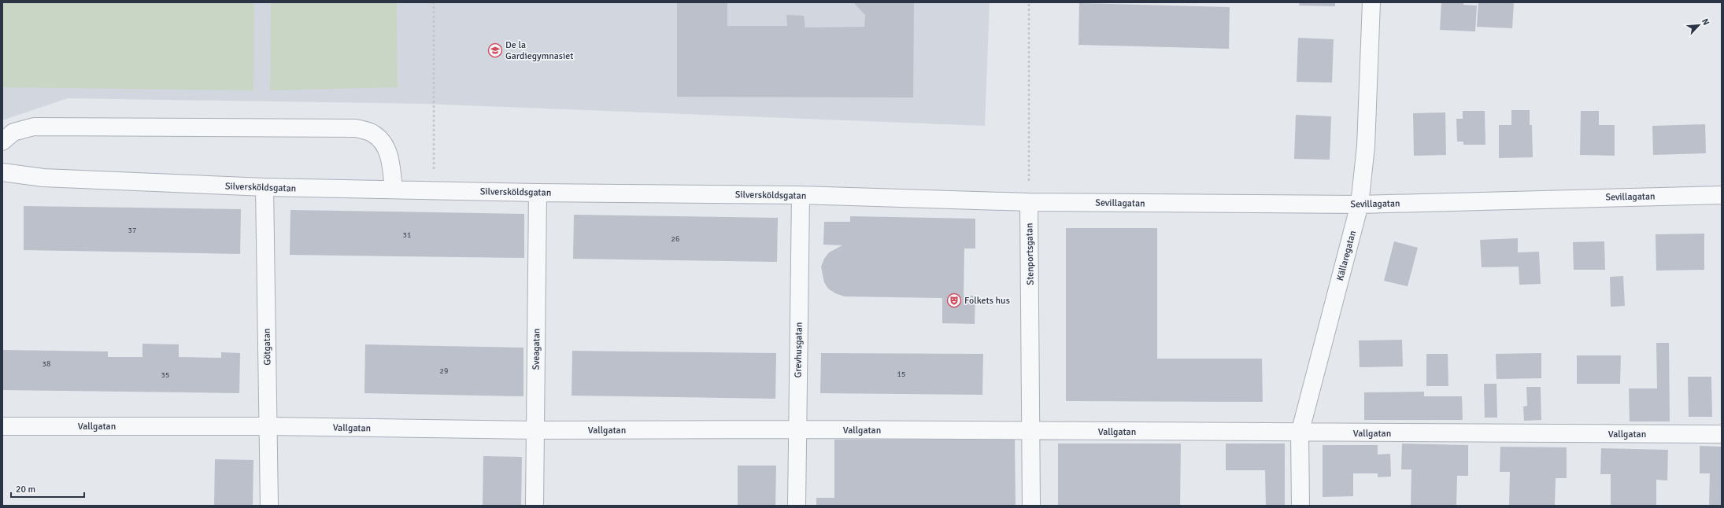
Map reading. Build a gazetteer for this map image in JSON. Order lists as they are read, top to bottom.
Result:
{
  "streets": {
    "street": [
      "Silversköldsgatan",
      "Sevillagatan",
      "Stenportsgatan",
      "Källaregatan",
      "Götgatan",
      "Sveagatan",
      "Grevhusgatan",
      "Vallgatan"
    ]
  },
  "crossings": [
    ["Silversköldsgatan", "Sevillagatan"],
    ["Silversköldsgatan", "Stenportsgatan"],
    ["Silversköldsgatan", "Götgatan"],
    ["Silversköldsgatan", "Sveagatan"],
    ["Silversköldsgatan", "Grevhusgatan"],
    ["Sevillagatan", "Stenportsgatan"],
    ["Sevillagatan", "Källaregatan"],
    ["Stenportsgatan", "Vallgatan"],
    ["Källaregatan", "Vallgatan"],
    ["Götgatan", "Vallgatan"],
    ["Sveagatan", "Vallgatan"],
    ["Grevhusgatan", "Vallgatan"]
  ],
  "places": {
    "school or university": ["De la Gardiegymnasiet"],
    "theatre": ["Folkets hus"]
  },
  "house_numbers": [
    "37",
    "31",
    "26",
    "38",
    "29",
    "15",
    "35"
  ],
  "scale_bar": "20 m",
  "north": "top right"
}
